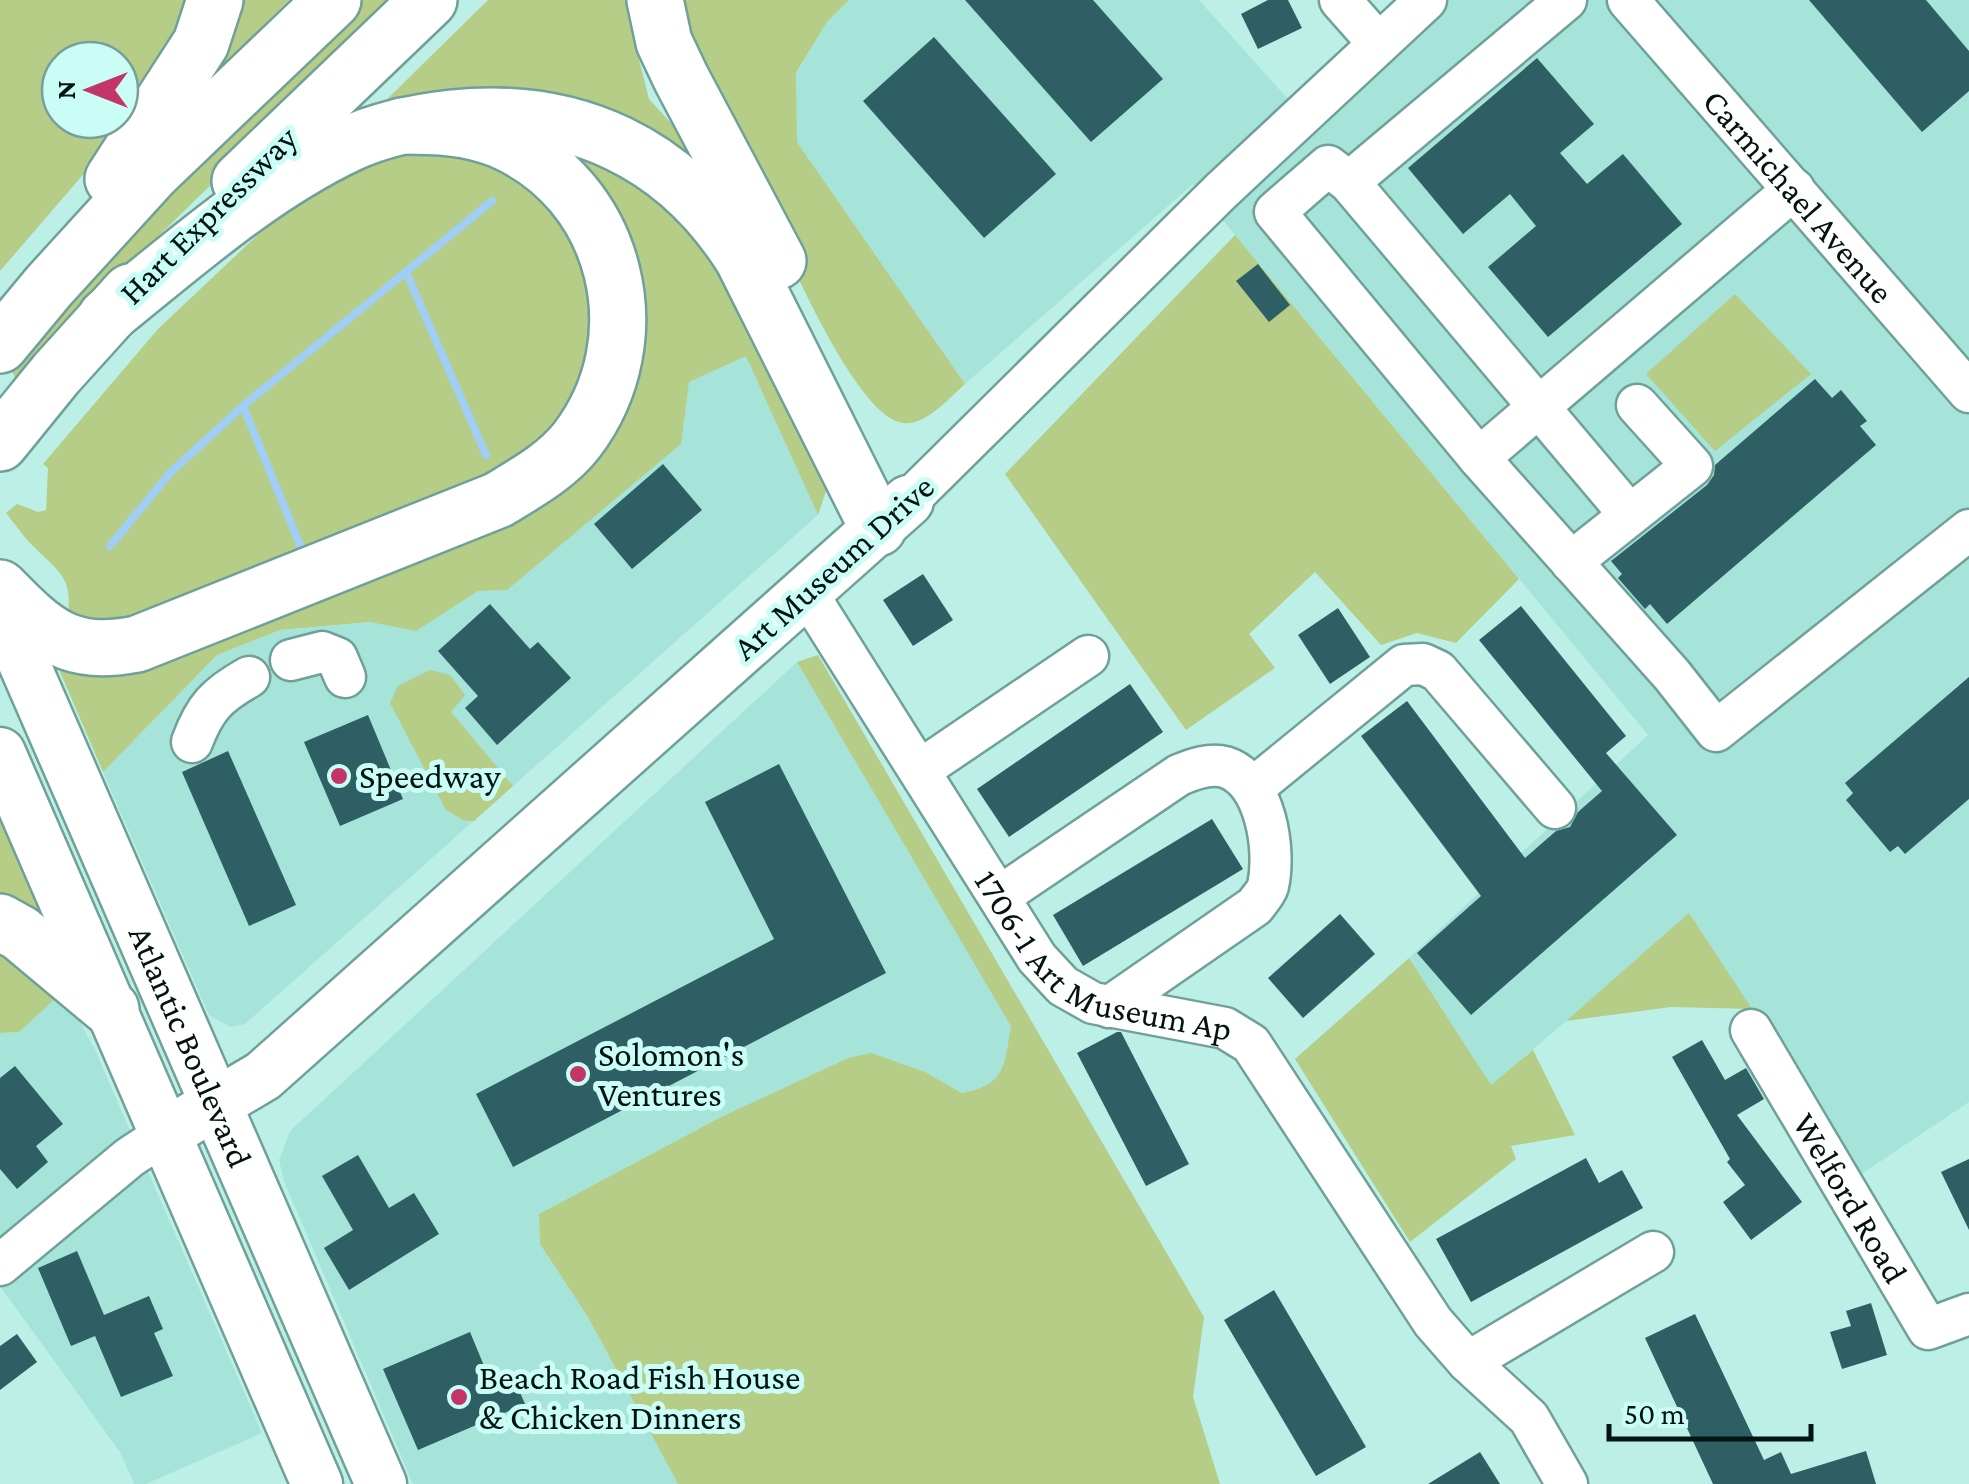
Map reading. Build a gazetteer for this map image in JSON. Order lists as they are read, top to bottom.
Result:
{
  "streets": {
    "highway": ["Hart Expressway"],
    "main road": ["Art Museum Drive", "Atlantic Boulevard"],
    "street": ["Carmichael Avenue", "1706-1 Art Museum Ap", "Welford Road"]
  },
  "crossings": [
    ["Art Museum Drive", "1706-1 Art Museum Ap"],
    ["Art Museum Drive", "Atlantic Boulevard"]
  ],
  "places": ["Speedway", "Solomon's Ventures", "Beach Road Fish House & Chicken Dinners"],
  "scale_bar": "50 m",
  "north": "left"
}
